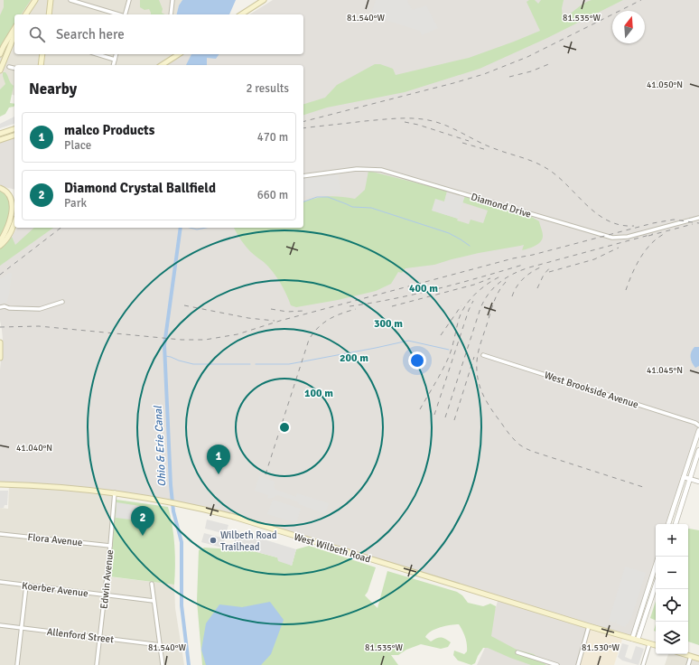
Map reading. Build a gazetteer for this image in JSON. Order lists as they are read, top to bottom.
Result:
{
  "streets": {
    "main road": ["West Wilbeth Road"],
    "street": [
      "Diamond Drive",
      "West Brookside Avenue",
      "Flora Avenue",
      "Edwin Avenue",
      "Koerber Avenue",
      "Allenford Street"
    ]
  },
  "crossings": [
    ["Flora Avenue", "Edwin Avenue"],
    ["West Wilbeth Road", "Edwin Avenue"],
    ["Edwin Avenue", "Koerber Avenue"],
    ["Edwin Avenue", "Allenford Street"]
  ],
  "water": ["Ohio & Erie Canal"],
  "places": ["Wilbeth Road Trailhead"],
  "north": "top",
  "page": {
    "search": "Search here",
    "heading": ["Nearby", "2 results"],
    "list": [
      {
        "mark": "1",
        "name": "malco Products",
        "note": "Place",
        "value": "470 m"
      },
      {
        "mark": "2",
        "name": "Diamond Crystal Ballfield",
        "note": "Park",
        "value": "660 m"
      }
    ],
    "pins": ["1", "2"],
    "map_buttons": ["+", "−"]
  },
  "coordinates": [
    "81.540°W",
    "81.535°W",
    "41.050°N",
    "41.045°N",
    "41.040°N",
    "81.530°W"
  ],
  "rings": [
    "400 m",
    "300 m",
    "200 m",
    "100 m"
  ]
}
